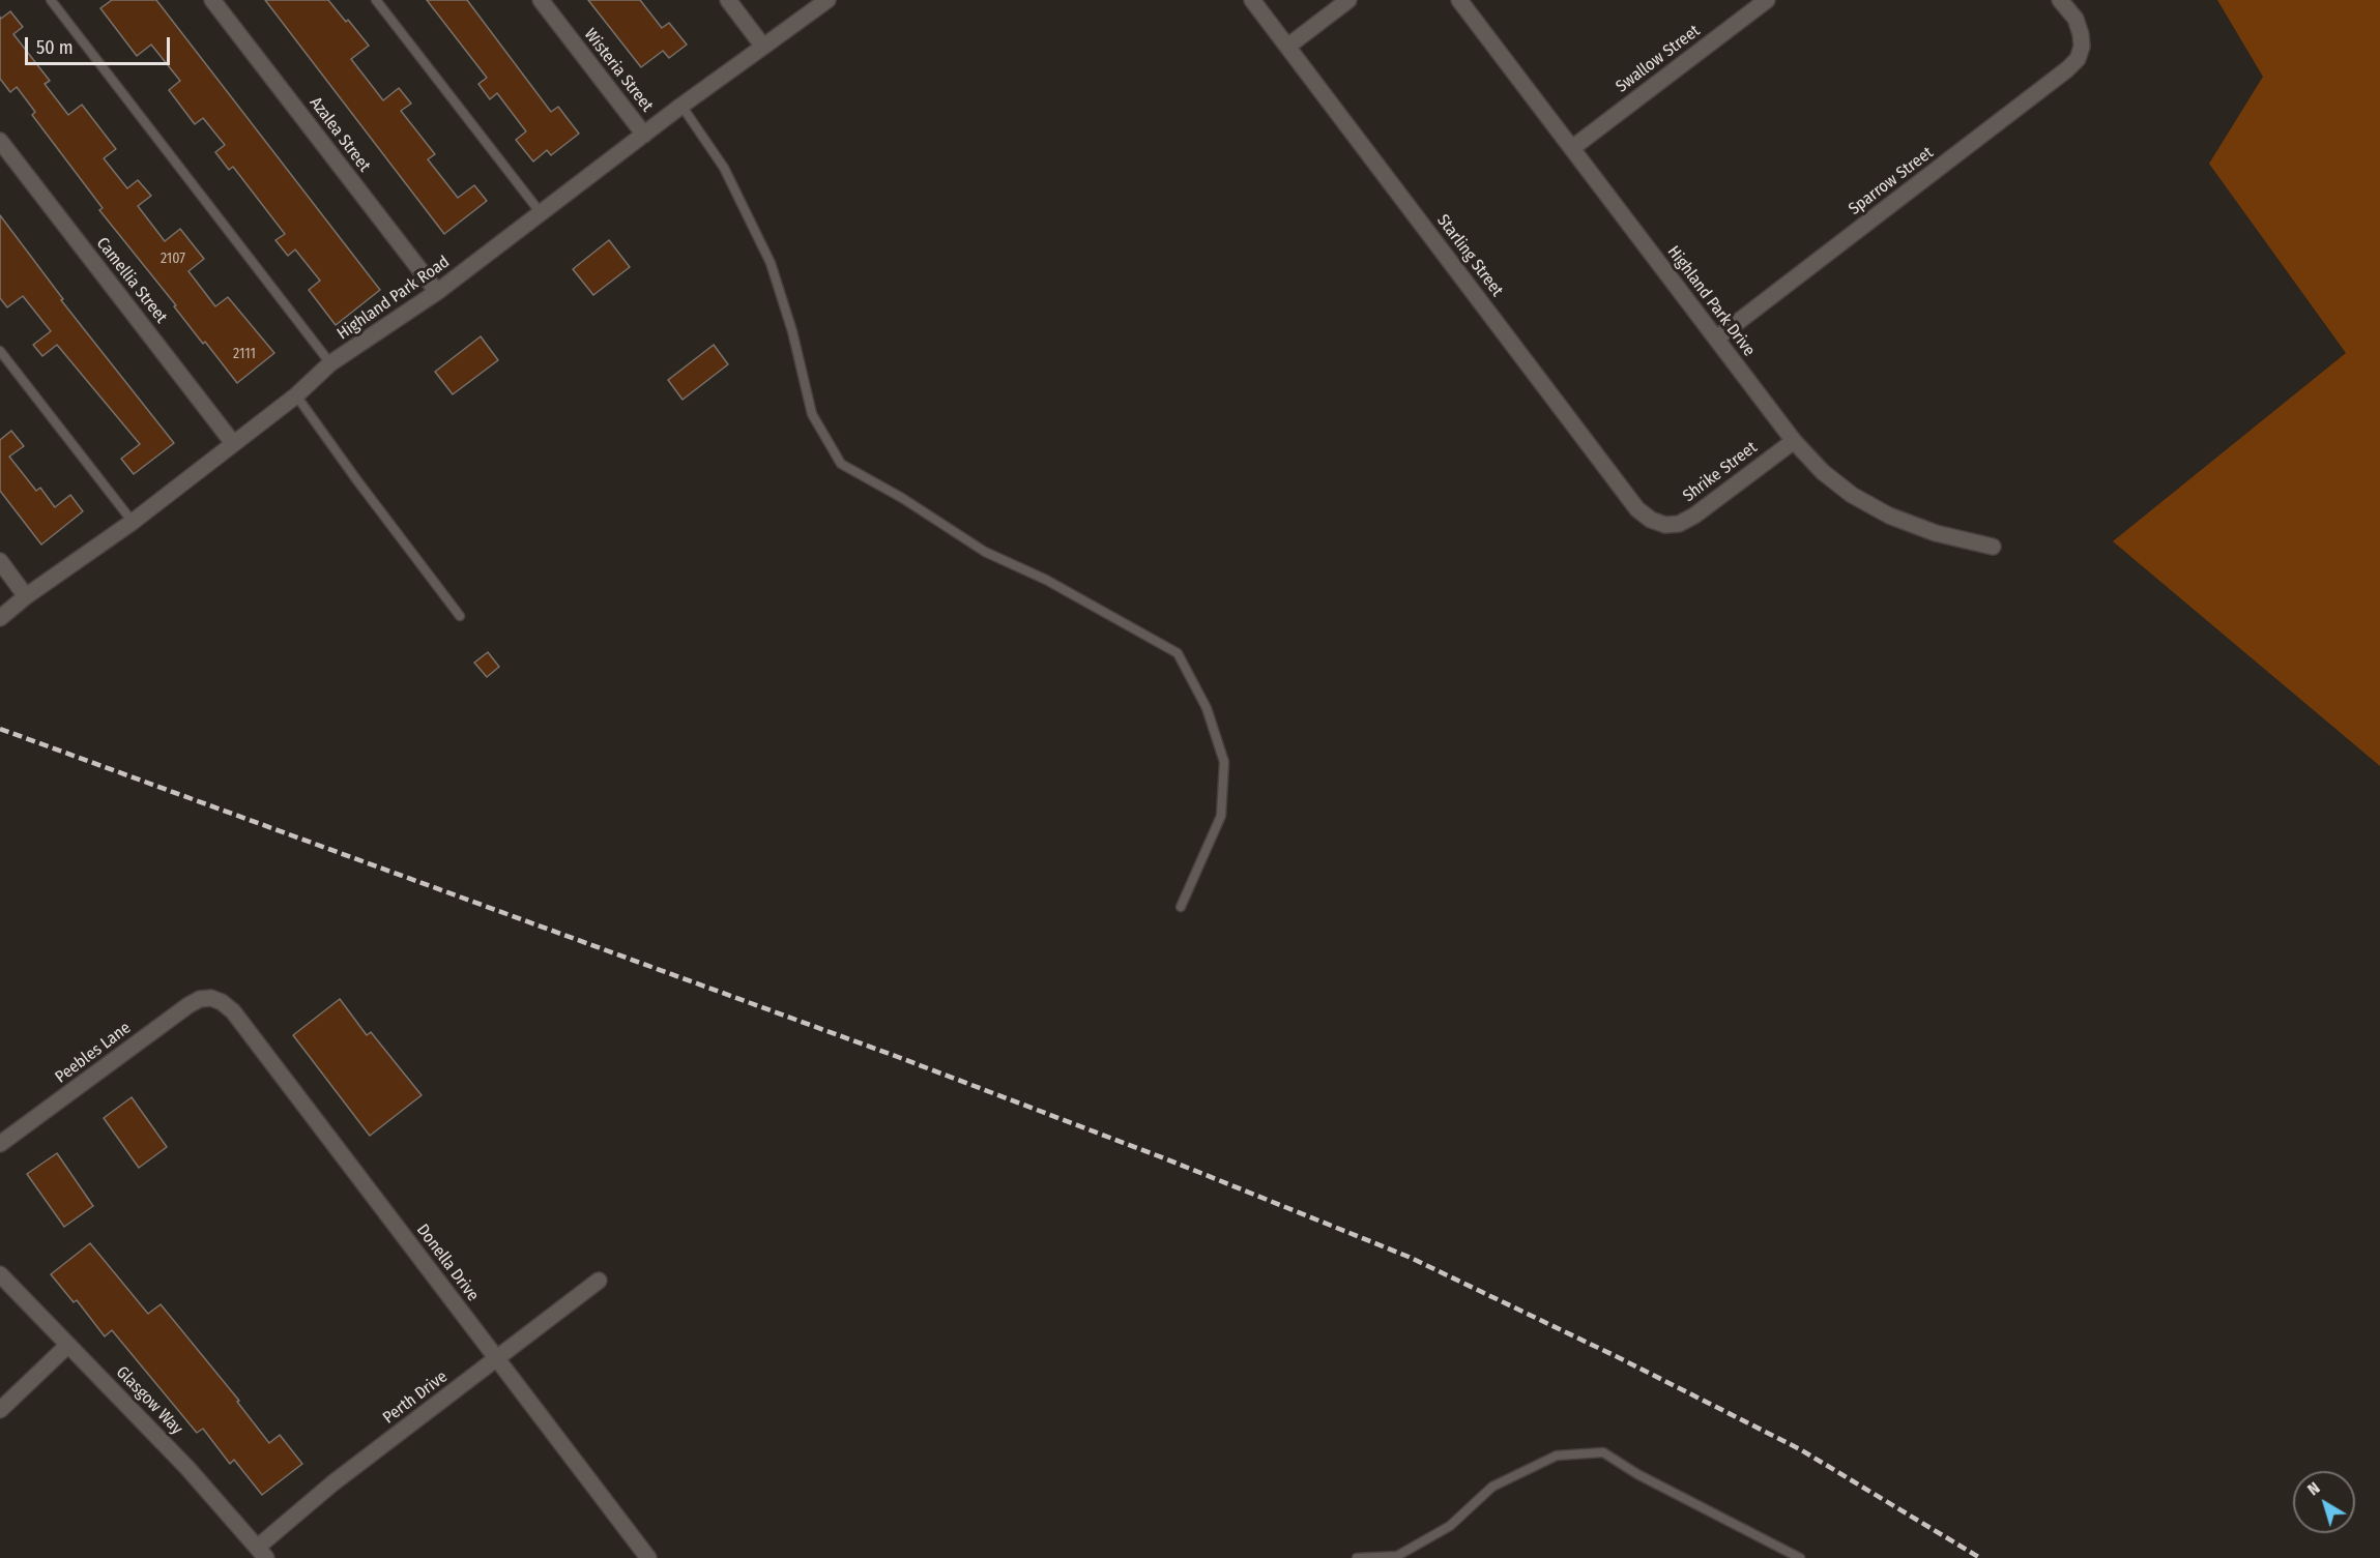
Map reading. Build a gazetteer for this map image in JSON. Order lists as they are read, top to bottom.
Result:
{
  "streets": {
    "street": [
      "Swallow Street",
      "Wisteria Street",
      "Azalea Street",
      "Sparrow Street",
      "Starling Street",
      "Camellia Street",
      "Highland Park Road",
      "Highland Park Drive",
      "Shrike Street",
      "Peebles Lane",
      "Donella Drive",
      "Perth Drive",
      "Glasgow Way"
    ]
  },
  "crossings": [
    ["Swallow Street", "Highland Park Drive"],
    ["Wisteria Street", "Highland Park Road"],
    ["Azalea Street", "Highland Park Road"],
    ["Sparrow Street", "Highland Park Drive"],
    ["Starling Street", "Shrike Street"],
    ["Camellia Street", "Highland Park Road"],
    ["Highland Park Drive", "Shrike Street"],
    ["Peebles Lane", "Donella Drive"],
    ["Donella Drive", "Perth Drive"],
    ["Perth Drive", "Glasgow Way"]
  ],
  "house_numbers": ["2107", "2111"],
  "scale_bar": "50 m",
  "north": "top left"
}
